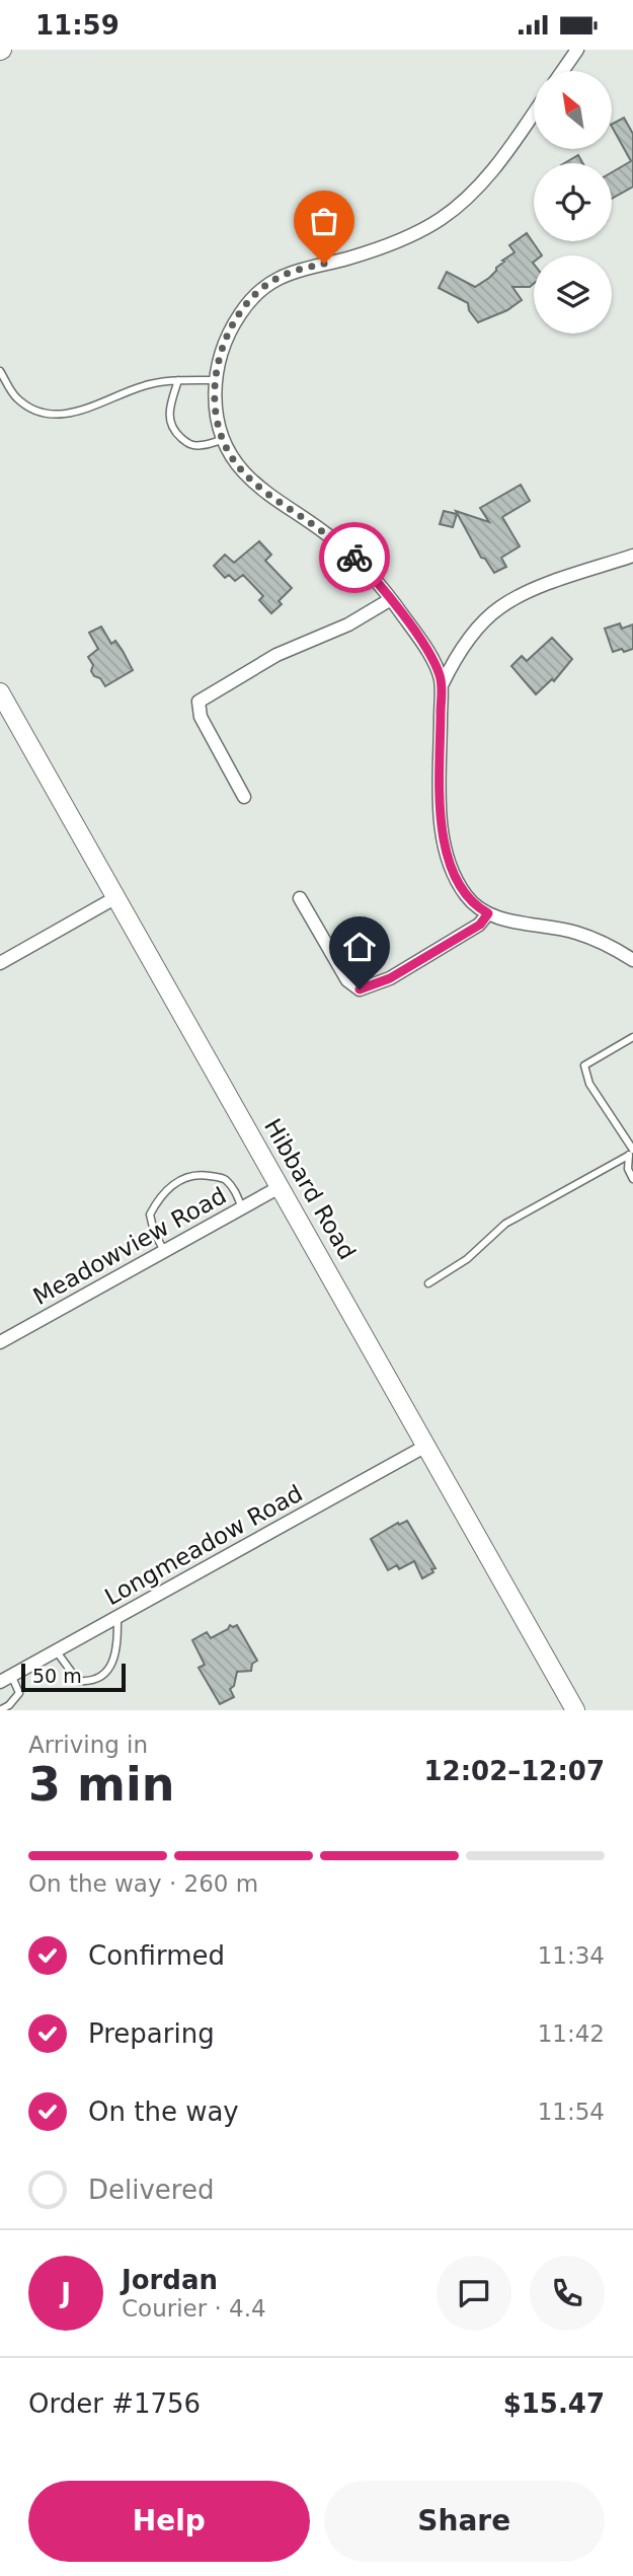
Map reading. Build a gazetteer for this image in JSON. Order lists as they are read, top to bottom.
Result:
{
  "streets": {
    "street": ["Hibbard Road", "Meadowview Road", "Longmeadow Road"]
  },
  "crossings": [
    ["Hibbard Road", "Meadowview Road"],
    ["Hibbard Road", "Longmeadow Road"]
  ],
  "scale_bar": "50 m",
  "north": "top left",
  "page": {
    "status": "11:59",
    "scale": "50 m",
    "heading": ["3 min", "Arriving in", "12:02–12:07"],
    "panel": [
      "Jordan",
      "Courier · 4.4",
      "Order #1756",
      "$15.47"
    ],
    "bar": "On the way · 260 m",
    "list": [
      ["Confirmed", "11:34"],
      ["Preparing", "11:42"],
      ["On the way", "11:54"],
      "Delivered"
    ],
    "round": "J",
    "buttons": ["Help", "Share"]
  }
}
